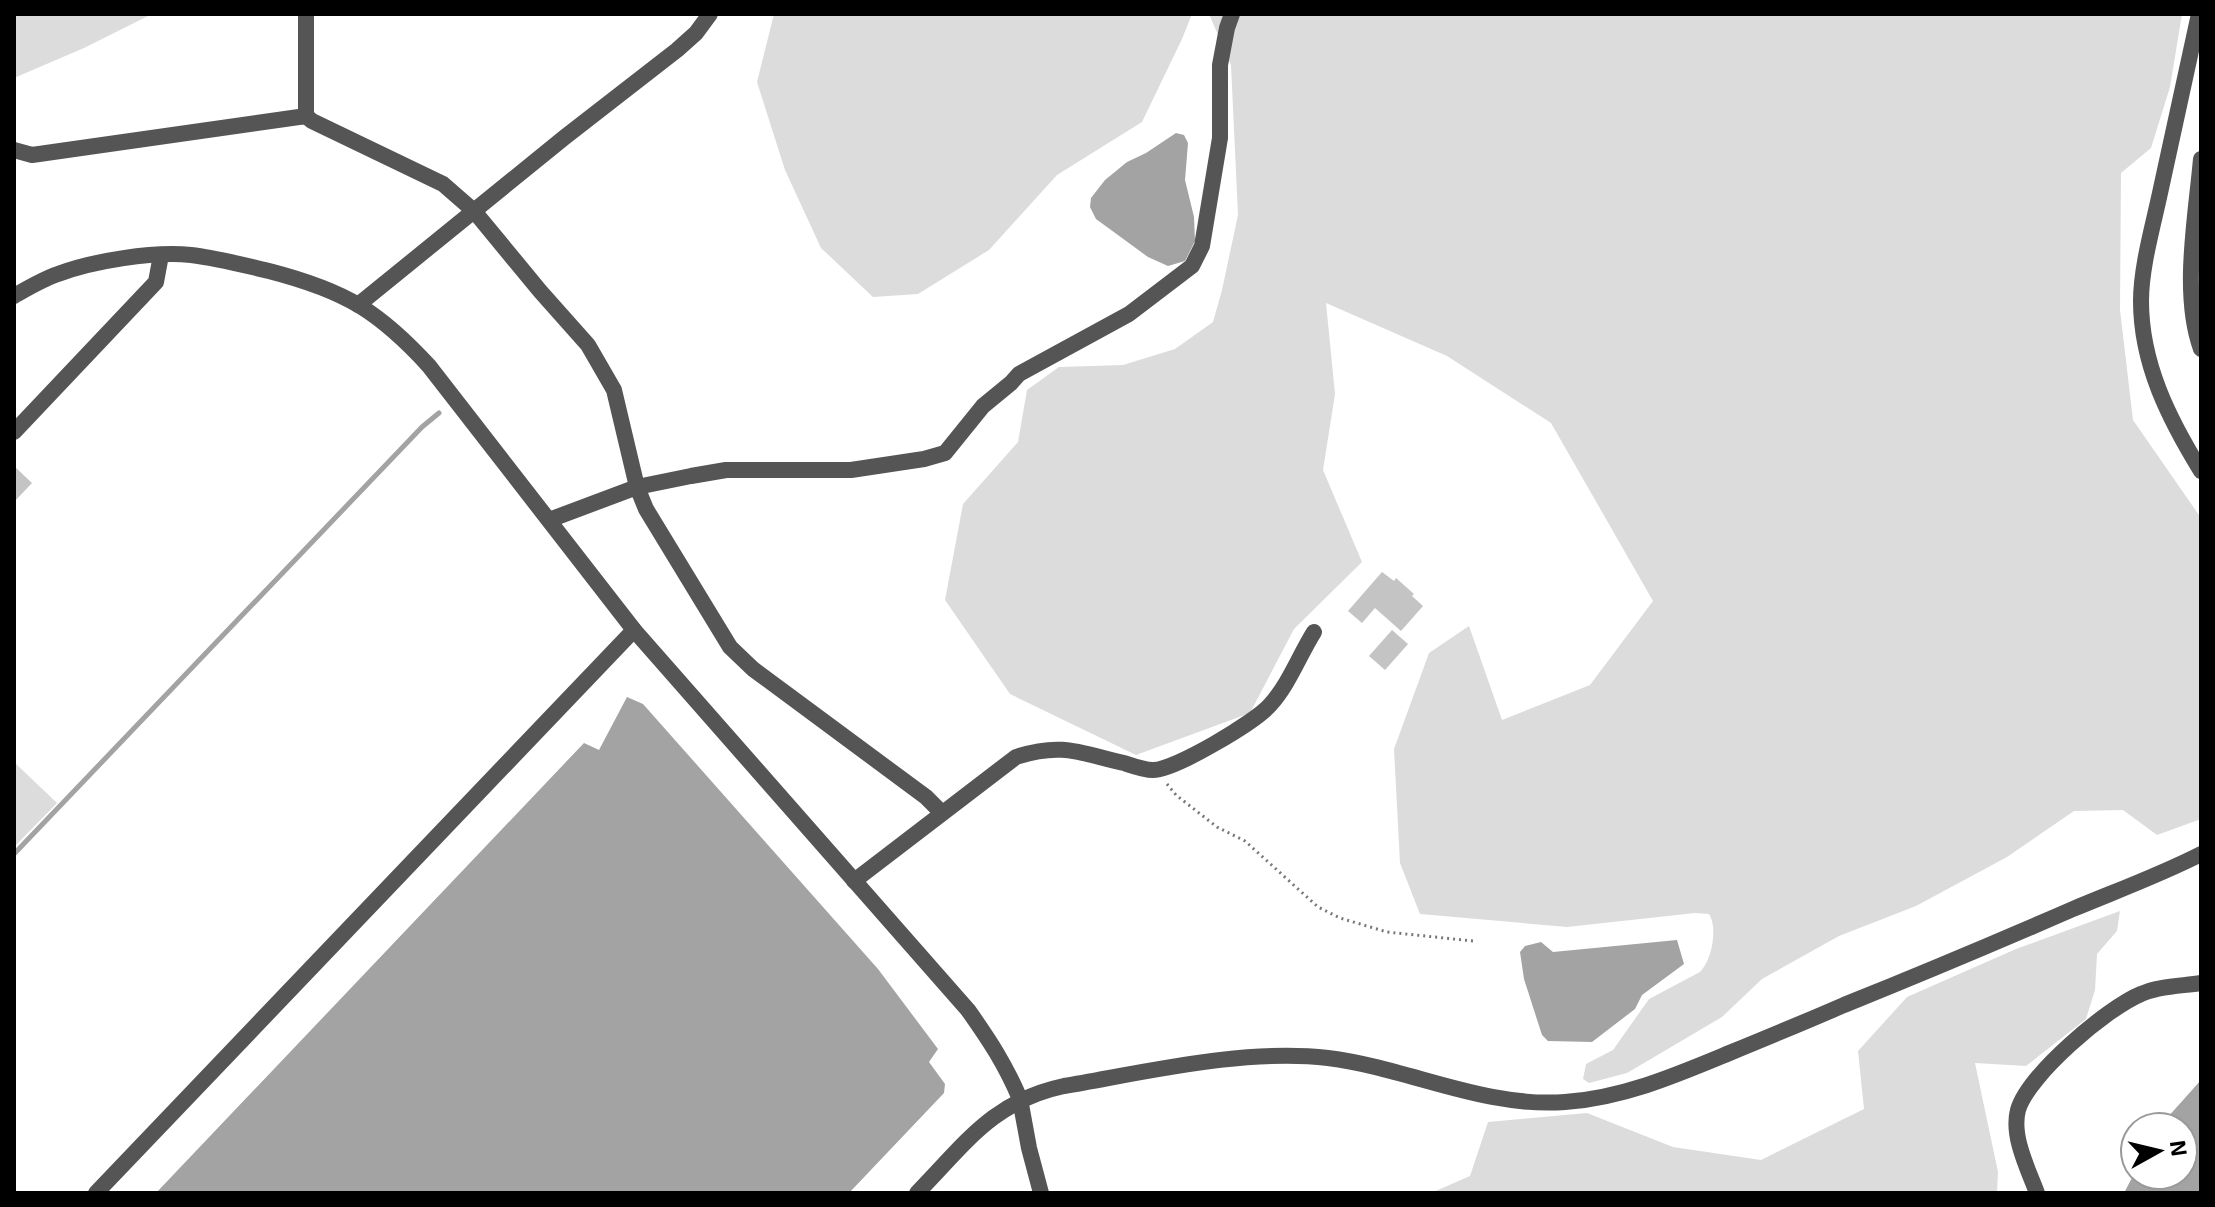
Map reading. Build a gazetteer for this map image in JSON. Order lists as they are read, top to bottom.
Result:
{
  "north": "right"
}
